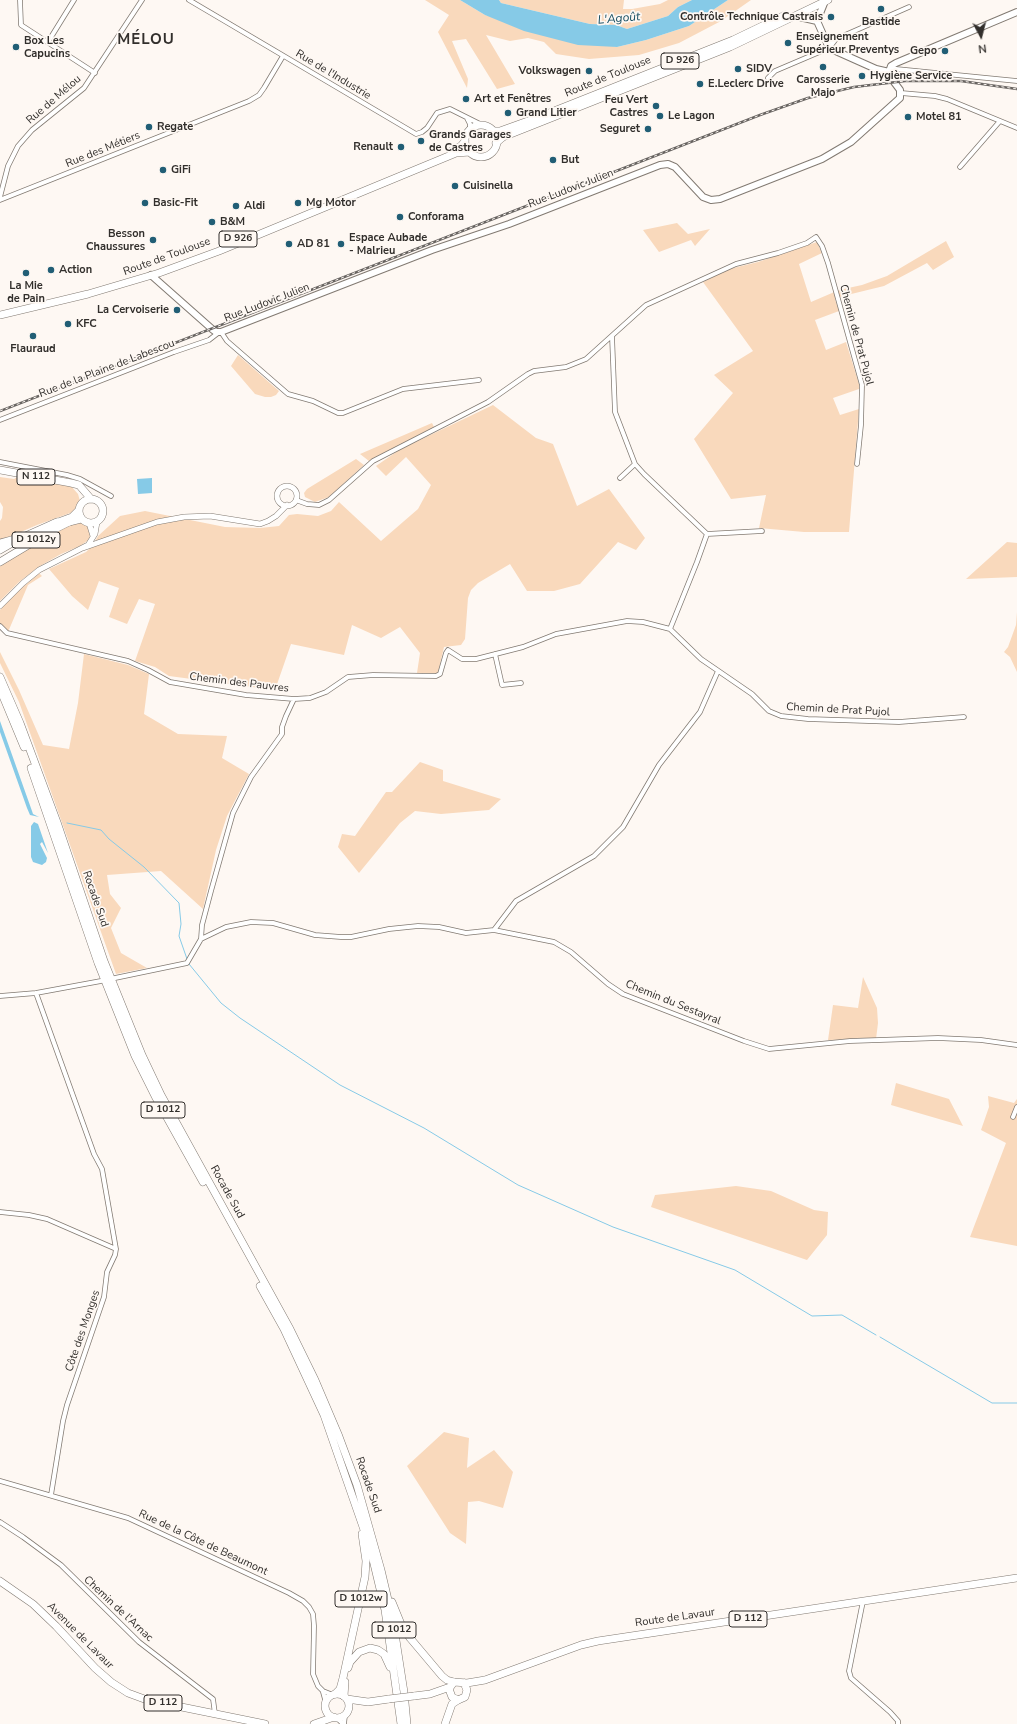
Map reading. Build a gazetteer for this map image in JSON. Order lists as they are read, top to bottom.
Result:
{
  "streets": {
    "main road": [
      "D 926",
      "Route de Toulouse",
      "Rue Ludovic Julien",
      "N 112",
      "D 1012y",
      "Rocade Sud",
      "D 1012",
      "D 1012w",
      "Route de Lavaur",
      "D 112",
      "Avenue de Lavaur"
    ],
    "street": [
      "Rue de l'Industrie",
      "Rue de Mélou",
      "Rue des Métiers",
      "Chemin de Prat Pujol",
      "Rue de la Plaine de Labescou",
      "Chemin des Pauvres",
      "Chemin du Sestayral",
      "Côte des Monges",
      "Rue de la Côte de Beaumont",
      "Chemin de l'Arnac"
    ]
  },
  "crossings": [
    ["D 926", "Rue de l'Industrie"],
    ["D 926", "Route de Toulouse"],
    ["Rue de l'Industrie", "Route de Toulouse"],
    ["Rue de l'Industrie", "Rue des Métiers"],
    ["Rue de Mélou", "Rue des Métiers"],
    ["Rue Ludovic Julien", "Rue de la Plaine de Labescou"],
    ["Chemin de Prat Pujol", "Chemin des Pauvres"],
    ["Rocade Sud", "D 1012w"],
    ["Côte des Monges", "Rue de la Côte de Beaumont"],
    ["Rue de la Côte de Beaumont", "D 1012w"],
    ["Chemin de l'Arnac", "Avenue de Lavaur"],
    ["Route de Lavaur", "D 112"]
  ],
  "districts": ["MÉLOU"],
  "water": ["L'Agoût"],
  "places": [
    "Bastide",
    "Contrôle Technique Castrais",
    "Enseignement Supérieur Preventys",
    "Box Les Capucins",
    "Gepo",
    "Carosserie Majo",
    "SIDV",
    "Volkswagen",
    "Hygiène Service",
    "E.Leclerc Drive",
    "Art et Fenêtres",
    "Feu Vert Castres",
    "Grand Litier",
    "Le Lagon",
    "Motel 81",
    "Regate",
    "Seguret",
    "Grands Garages de Castres",
    "Renault",
    "But",
    "GiFi",
    "Cuisinella",
    "Basic-Fit",
    "Mg Motor",
    "Aldi",
    "Conforama",
    "B&M",
    "Besson Chaussures",
    "AD 81",
    "Espace Aubade - Malrieu",
    "Action",
    "La Mie de Pain",
    "La Cervoiserie",
    "KFC",
    "Flauraud"
  ],
  "north": "bottom"
}
